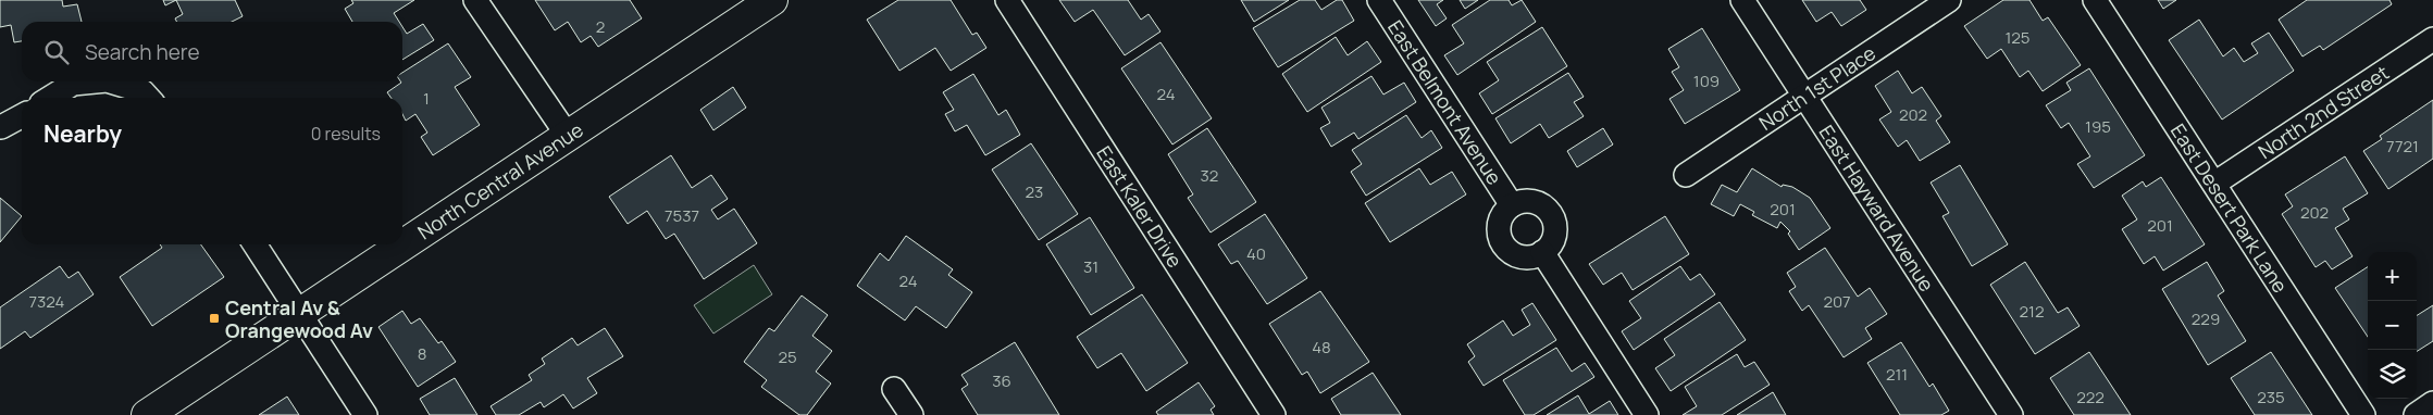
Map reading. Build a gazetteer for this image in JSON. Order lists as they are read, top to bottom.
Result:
{
  "streets": {
    "main road": ["North Central Avenue"],
    "street": [
      "North 1st Place",
      "East Belmont Avenue",
      "North 2nd Street",
      "East Kaler Drive",
      "East Hayward Avenue",
      "East Desert Park Lane"
    ]
  },
  "crossings": [
    ["North 1st Place", "East Hayward Avenue"],
    ["North 2nd Street", "East Desert Park Lane"]
  ],
  "places": {
    "transit": ["Central Av & Orangewood Av"]
  },
  "house_numbers": [
    "2",
    "125",
    "109",
    "24",
    "1",
    "202",
    "195",
    "7721",
    "32",
    "23",
    "201",
    "202",
    "7537",
    "201",
    "40",
    "31",
    "24",
    "7324",
    "207",
    "212",
    "229",
    "48",
    "8",
    "25",
    "211",
    "36",
    "222",
    "235"
  ],
  "page": {
    "search": "Search here",
    "heading": ["Nearby", "0 results"],
    "map_buttons": ["+", "−"]
  }
}
